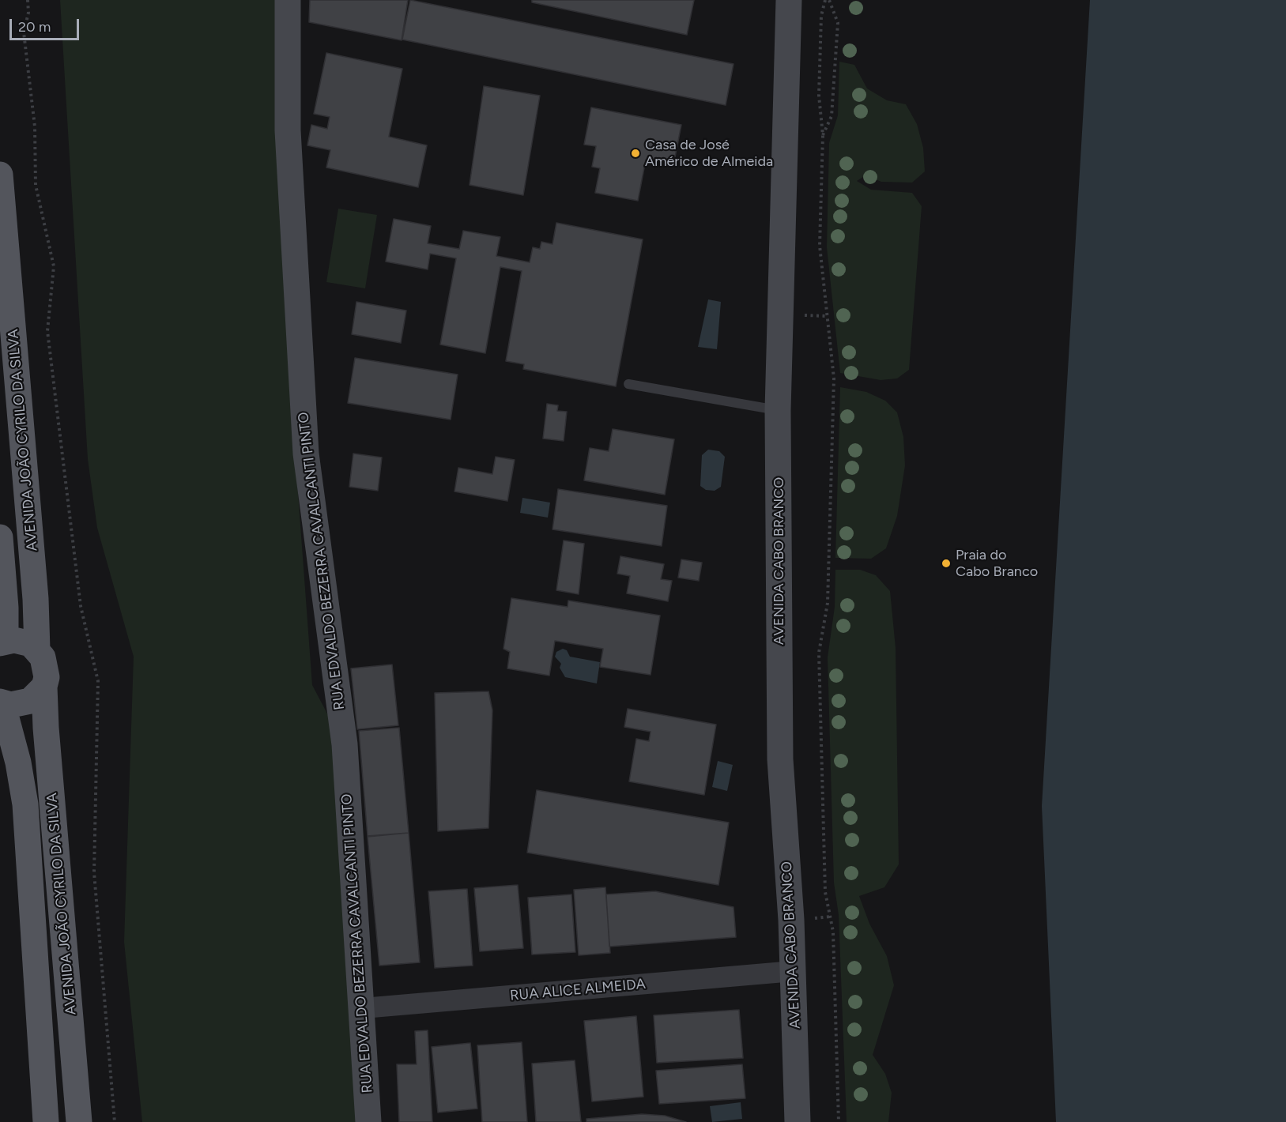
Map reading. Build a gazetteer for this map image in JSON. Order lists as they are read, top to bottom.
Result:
{
  "streets": {
    "main road": ["AVENIDA JOÃO CYRILO DA SILVA", "RUA EDVALDO BEZERRA CAVALCANTI PINTO", "AVENIDA CABO BRANCO"],
    "street": ["RUA ALICE ALMEIDA"]
  },
  "crossings": [
    ["RUA EDVALDO BEZERRA CAVALCANTI PINTO", "RUA ALICE ALMEIDA"],
    ["AVENIDA CABO BRANCO", "RUA ALICE ALMEIDA"]
  ],
  "places": ["Casa de José Américo de Almeida", "Praia do Cabo Branco"],
  "scale_bar": "20 m"
}
